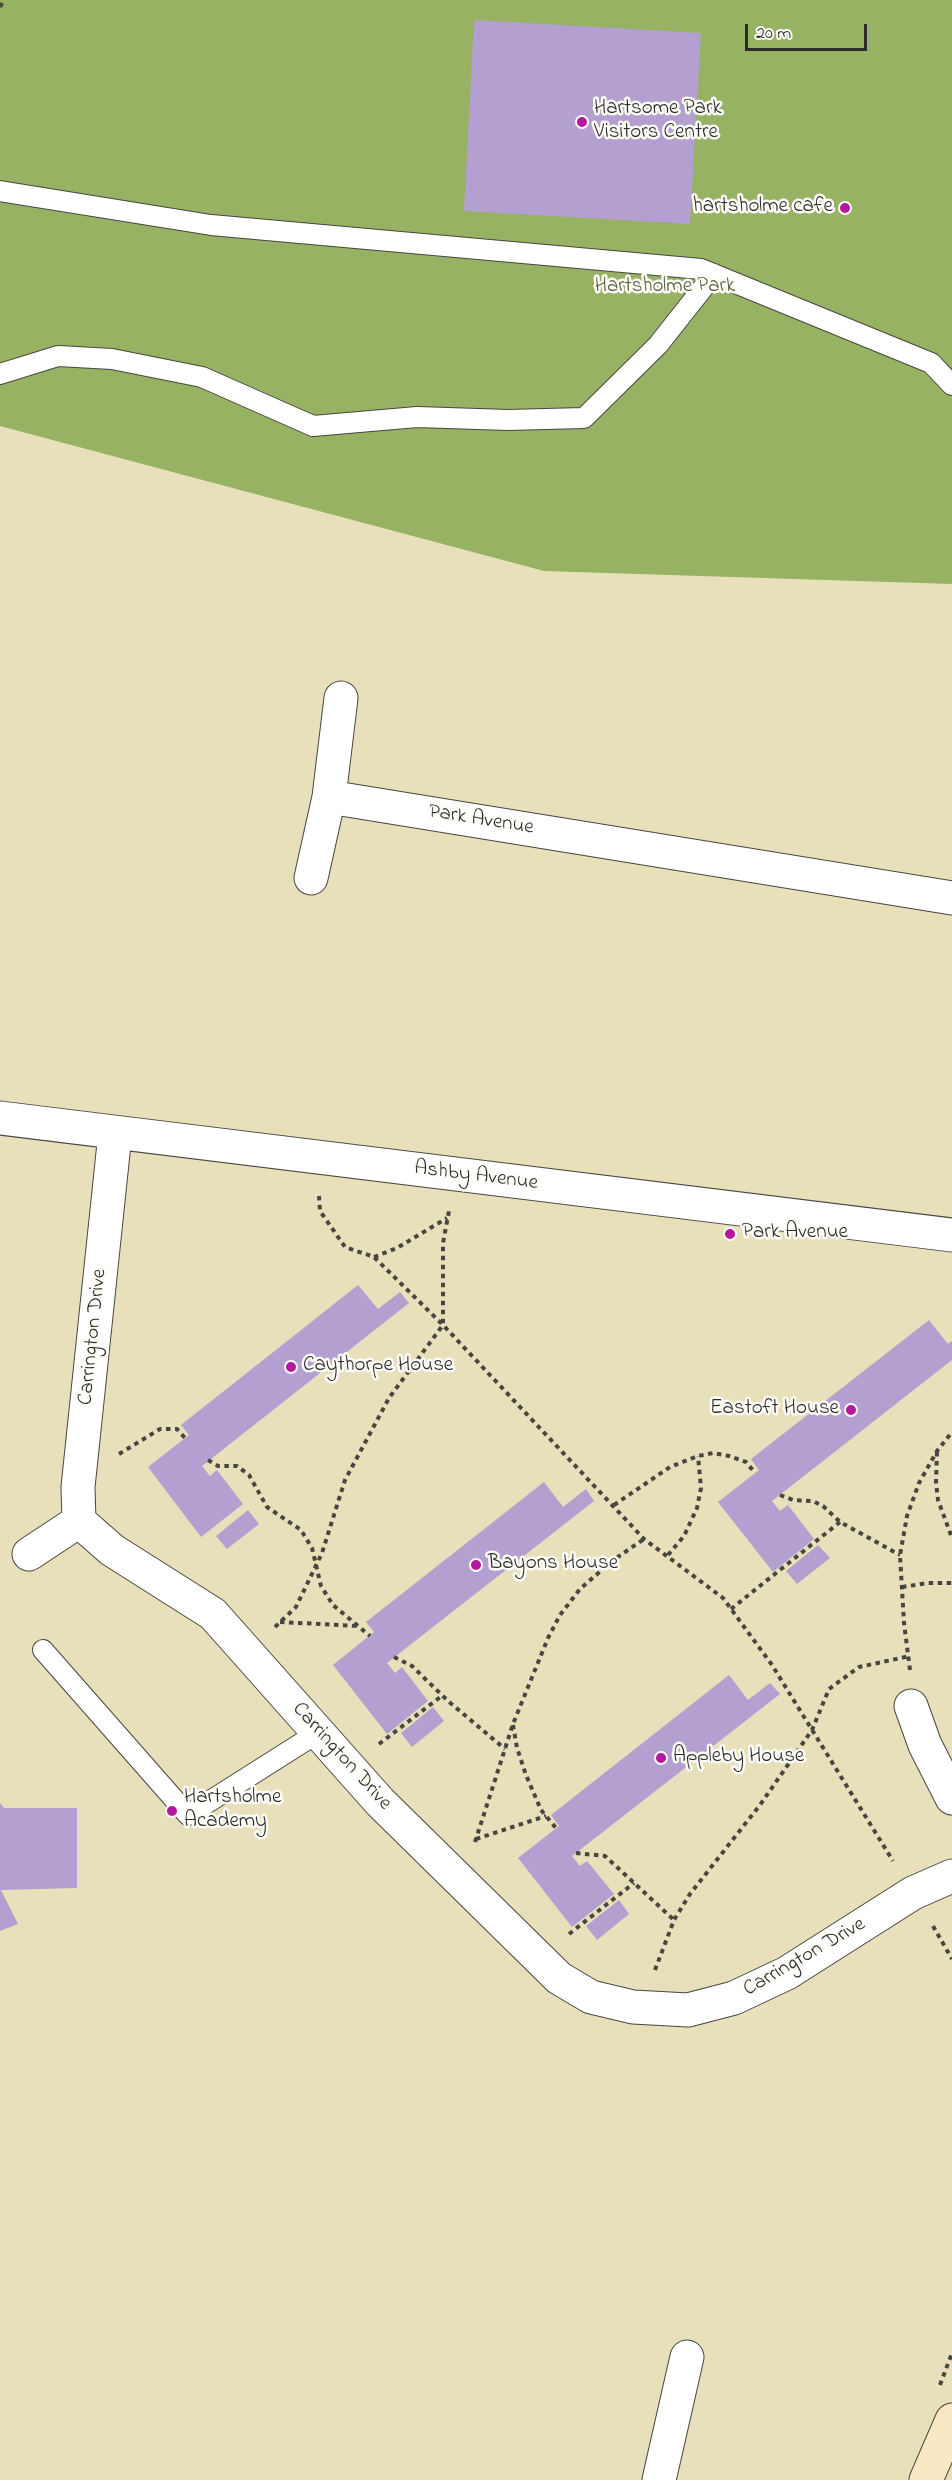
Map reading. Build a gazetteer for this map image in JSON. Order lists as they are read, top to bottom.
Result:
{
  "streets": {
    "street": ["Park Avenue", "Ashby Avenue", "Carrington Drive"]
  },
  "crossings": [
    ["Ashby Avenue", "Carrington Drive"]
  ],
  "parks": ["Hartsholme Park"],
  "places": [
    "Hartsome Park Visitors Centre",
    "hartsholme cafe",
    "Park Avenue",
    "Caythorpe House",
    "Eastoft House",
    "Bayons House",
    "Appleby House",
    "Hartsholme Academy"
  ],
  "scale_bar": "20 m"
}
